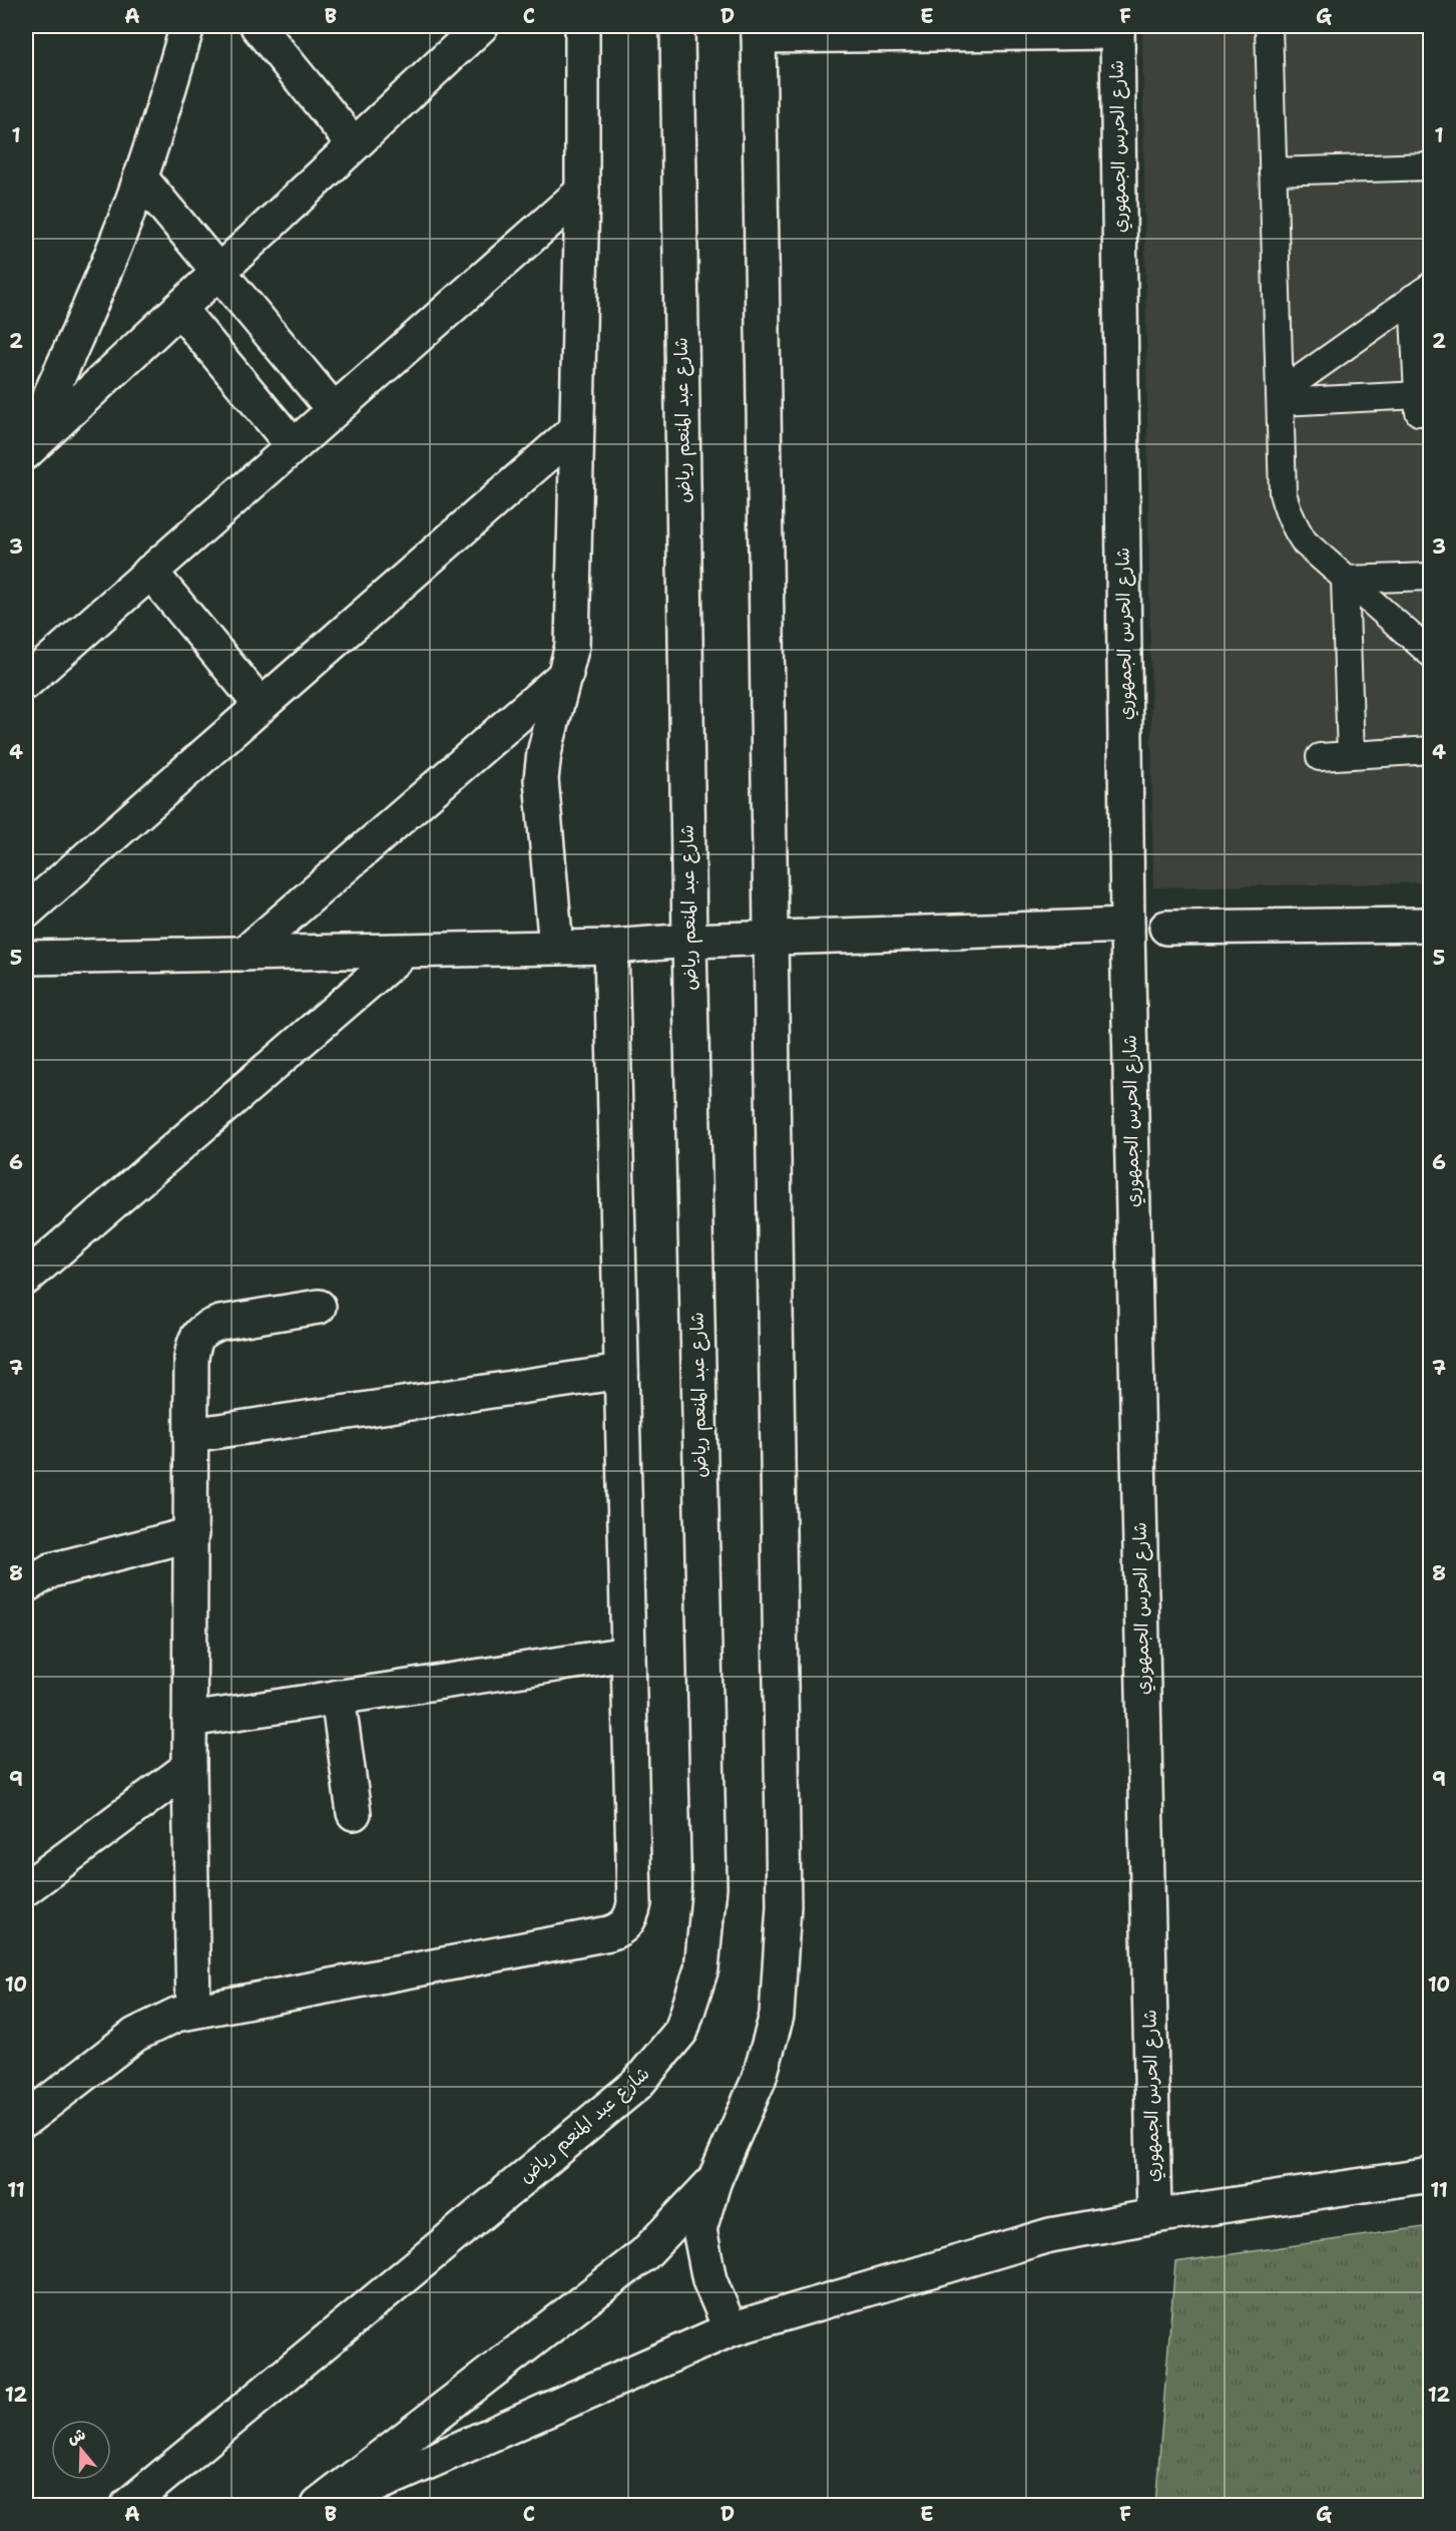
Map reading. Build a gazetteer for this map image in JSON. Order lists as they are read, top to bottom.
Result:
{
  "streets": {
    "main road": ["شارع الحرس الجمهوري", "شارع عبد المنعم رياض"]
  },
  "north": "top",
  "grid": {
    "columns": [
      "A",
      "B",
      "C",
      "D",
      "E",
      "F",
      "G"
    ],
    "rows": [
      "1",
      "2",
      "3",
      "4",
      "5",
      "6",
      "7",
      "8",
      "9",
      "10",
      "11",
      "12"
    ]
  }
}
